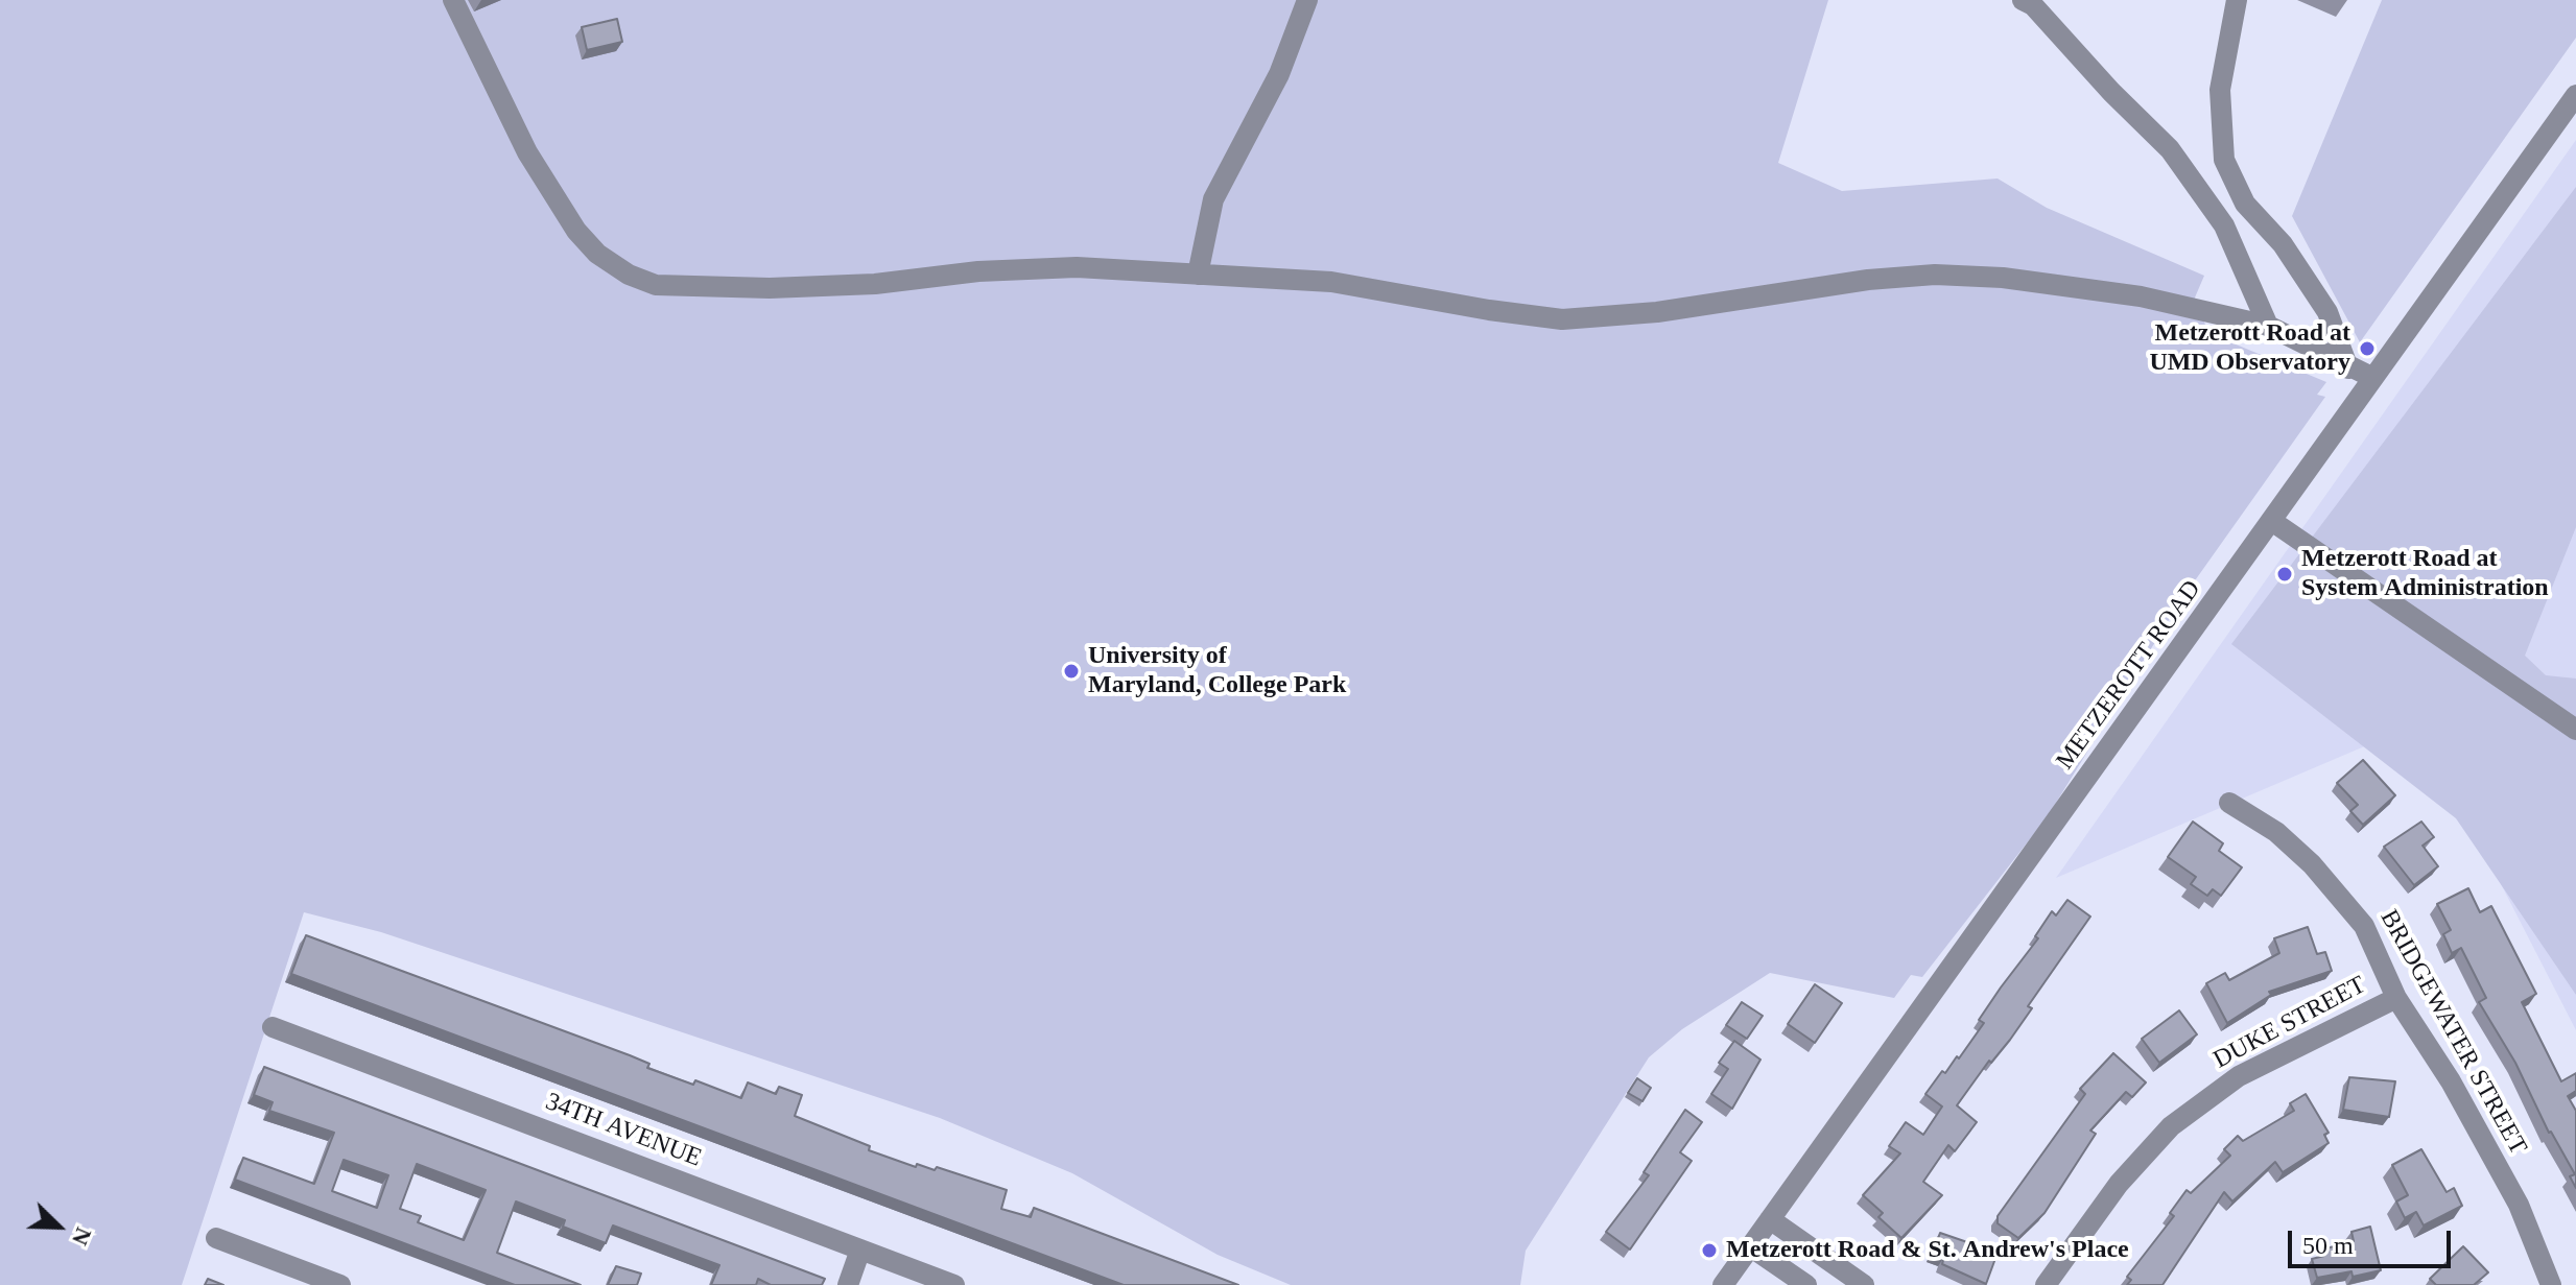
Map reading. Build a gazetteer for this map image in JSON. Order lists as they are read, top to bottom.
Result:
{
  "streets": {
    "street": [
      "METZEROTT ROAD",
      "DUKE STREET",
      "BRIDGEWATER STREET",
      "34TH AVENUE"
    ]
  },
  "crossings": [
    ["DUKE STREET", "BRIDGEWATER STREET"]
  ],
  "places": [
    "Metzerott Road at UMD Observatory",
    "Metzerott Road at System Administration",
    "University of Maryland, College Park",
    "Metzerott Road & St. Andrew's Place"
  ],
  "scale_bar": "50 m",
  "north": "bottom right"
}
